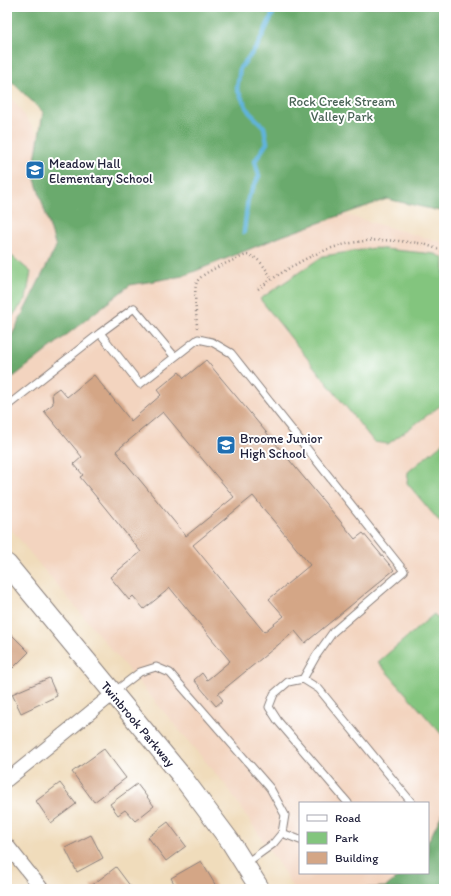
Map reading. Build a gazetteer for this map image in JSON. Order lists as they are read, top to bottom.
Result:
{
  "streets": {
    "street": ["Twinbrook Parkway"]
  },
  "parks": ["Rock Creek Stream Valley Park"],
  "places": {
    "school or university": ["Meadow Hall Elementary School", "Broome Junior High School"]
  },
  "legend": ["Road", "Park", "Building"]
}
